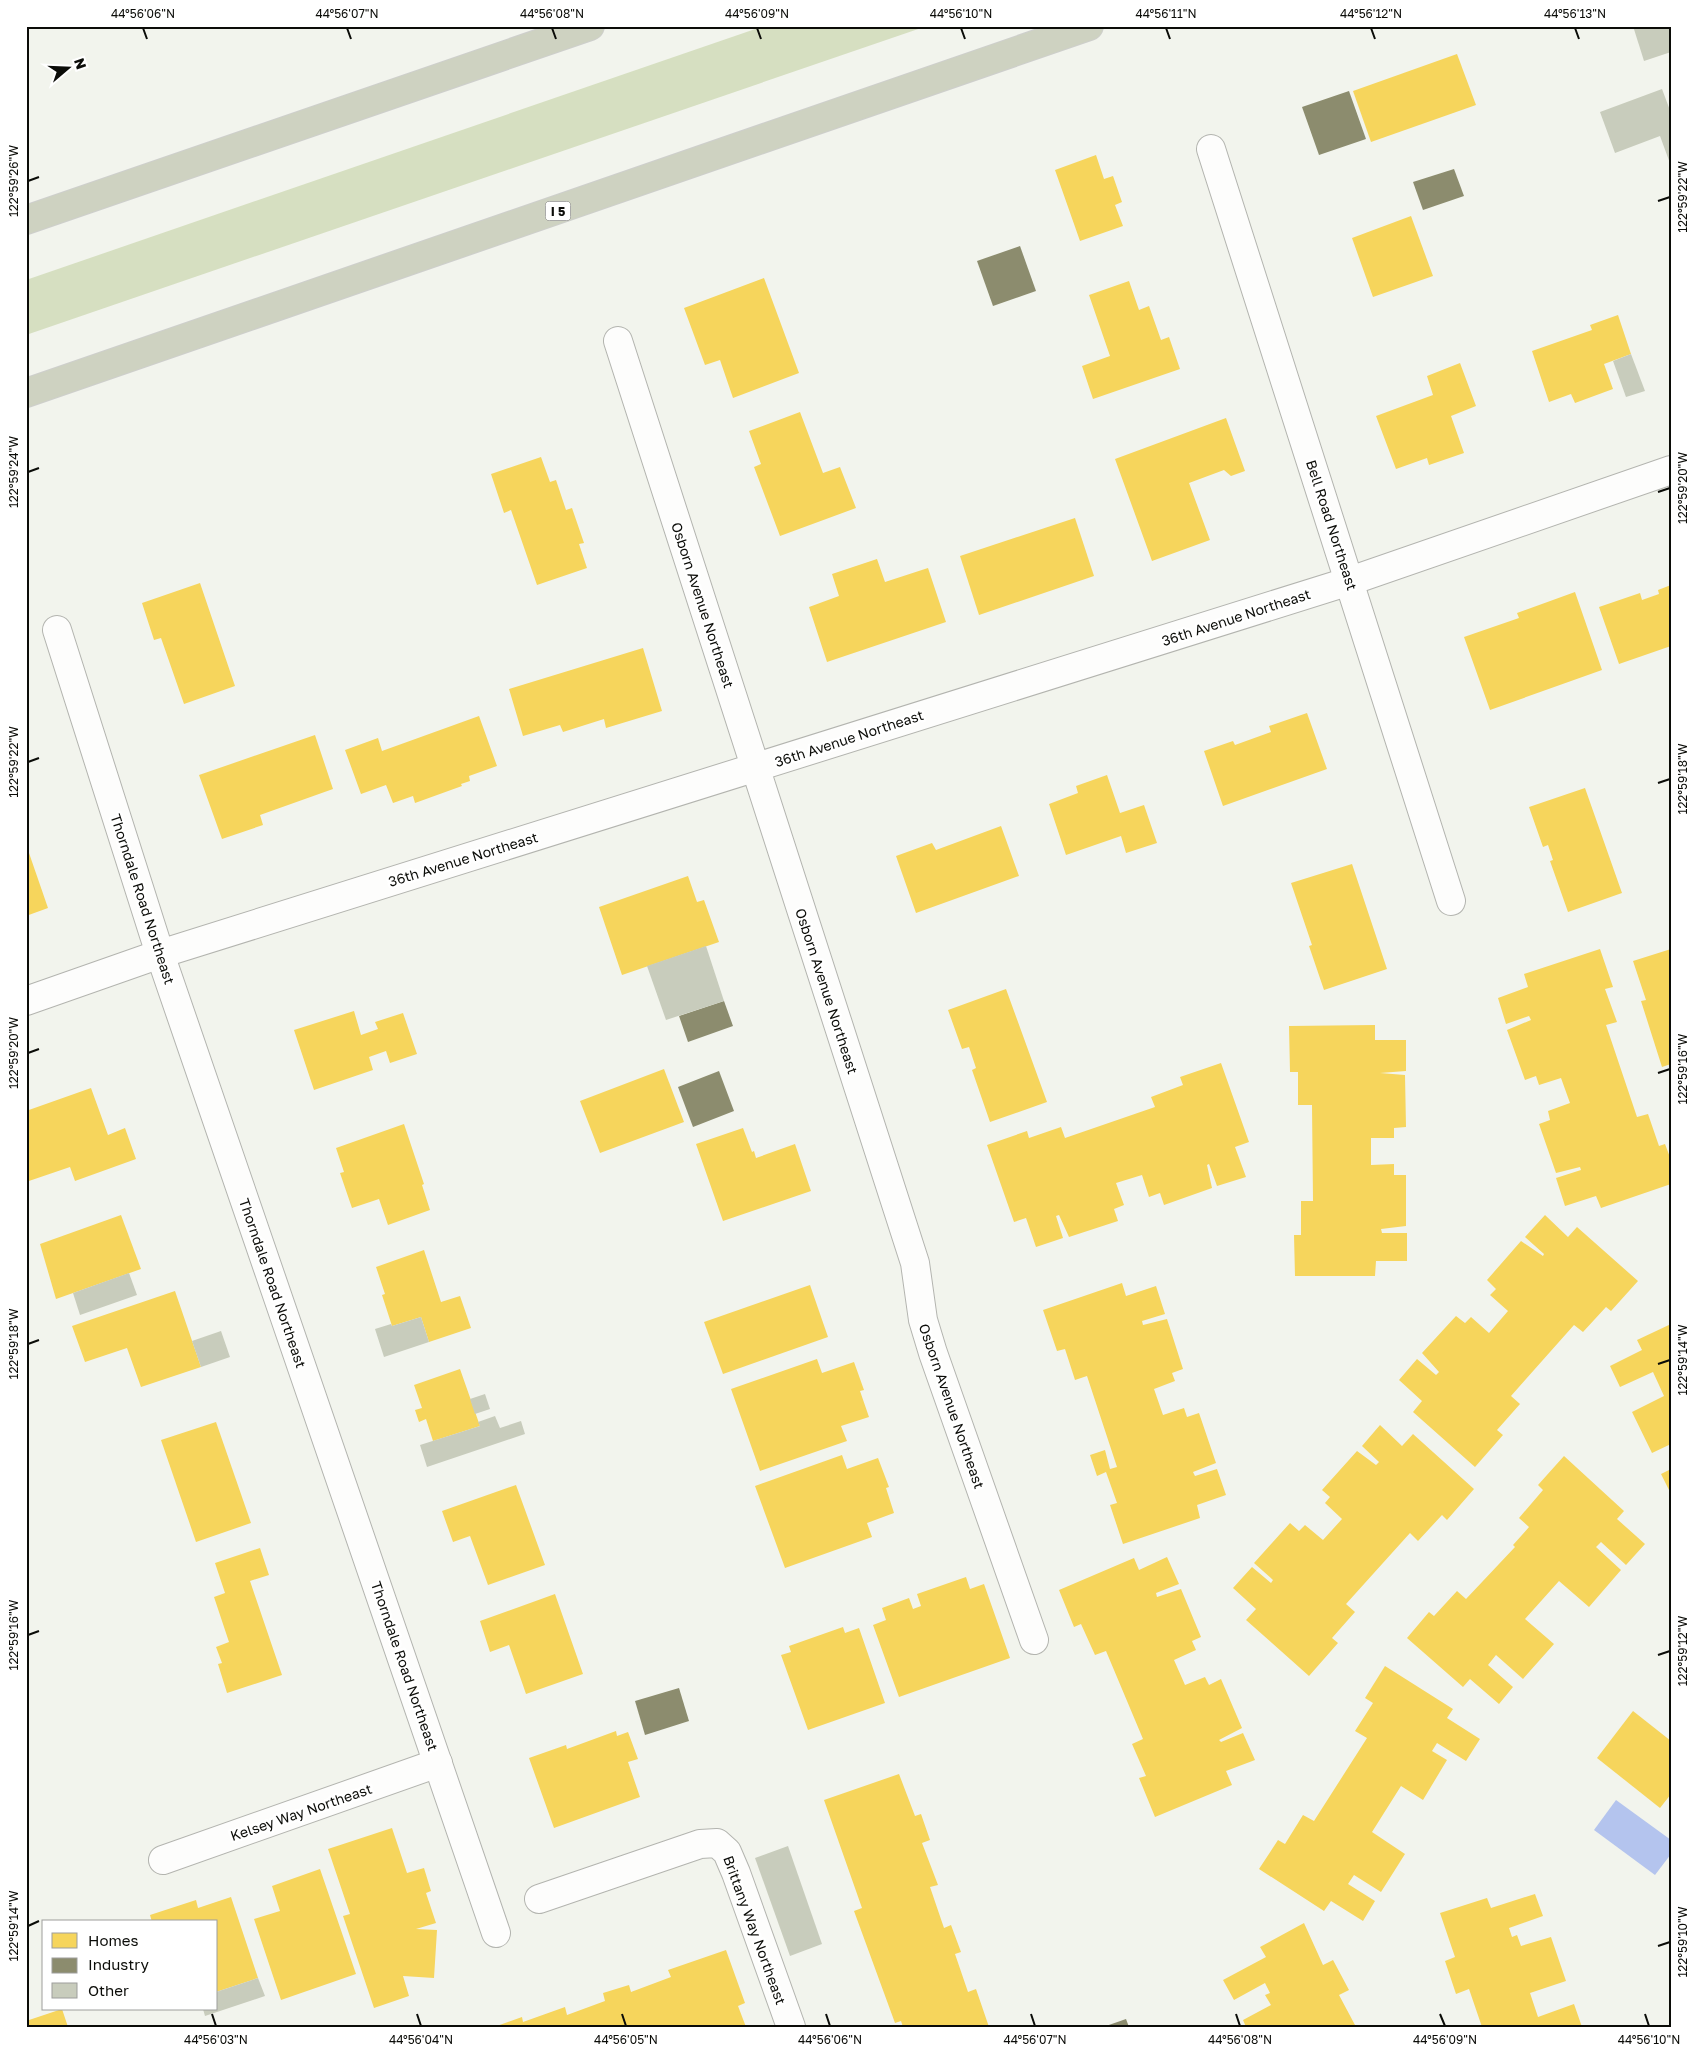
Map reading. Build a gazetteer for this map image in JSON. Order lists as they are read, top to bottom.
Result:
{
  "streets": {
    "highway": ["I 5"],
    "street": [
      "Bell Road Northeast",
      "Osborn Avenue Northeast",
      "36th Avenue Northeast",
      "Thorndale Road Northeast",
      "Kelsey Way Northeast",
      "Brittany Way Northeast"
    ]
  },
  "crossings": [
    ["Bell Road Northeast", "36th Avenue Northeast"],
    ["Osborn Avenue Northeast", "36th Avenue Northeast"],
    ["36th Avenue Northeast", "Thorndale Road Northeast"],
    ["Thorndale Road Northeast", "Kelsey Way Northeast"]
  ],
  "legend": ["Homes", "Industry", "Other"],
  "north": "right",
  "coordinates": [
    "44°56'06\"N",
    "44°56'07\"N",
    "44°56'08\"N",
    "44°56'09\"N",
    "44°56'10\"N",
    "44°56'11\"N",
    "44°56'12\"N",
    "44°56'13\"N",
    "122°59'26\"W",
    "122°59'22\"W",
    "122°59'24\"W",
    "122°59'20\"W",
    "122°59'18\"W",
    "122°59'16\"W",
    "122°59'14\"W",
    "122°59'12\"W",
    "122°59'10\"W",
    "44°56'03\"N",
    "44°56'04\"N",
    "44°56'05\"N"
  ]
}
